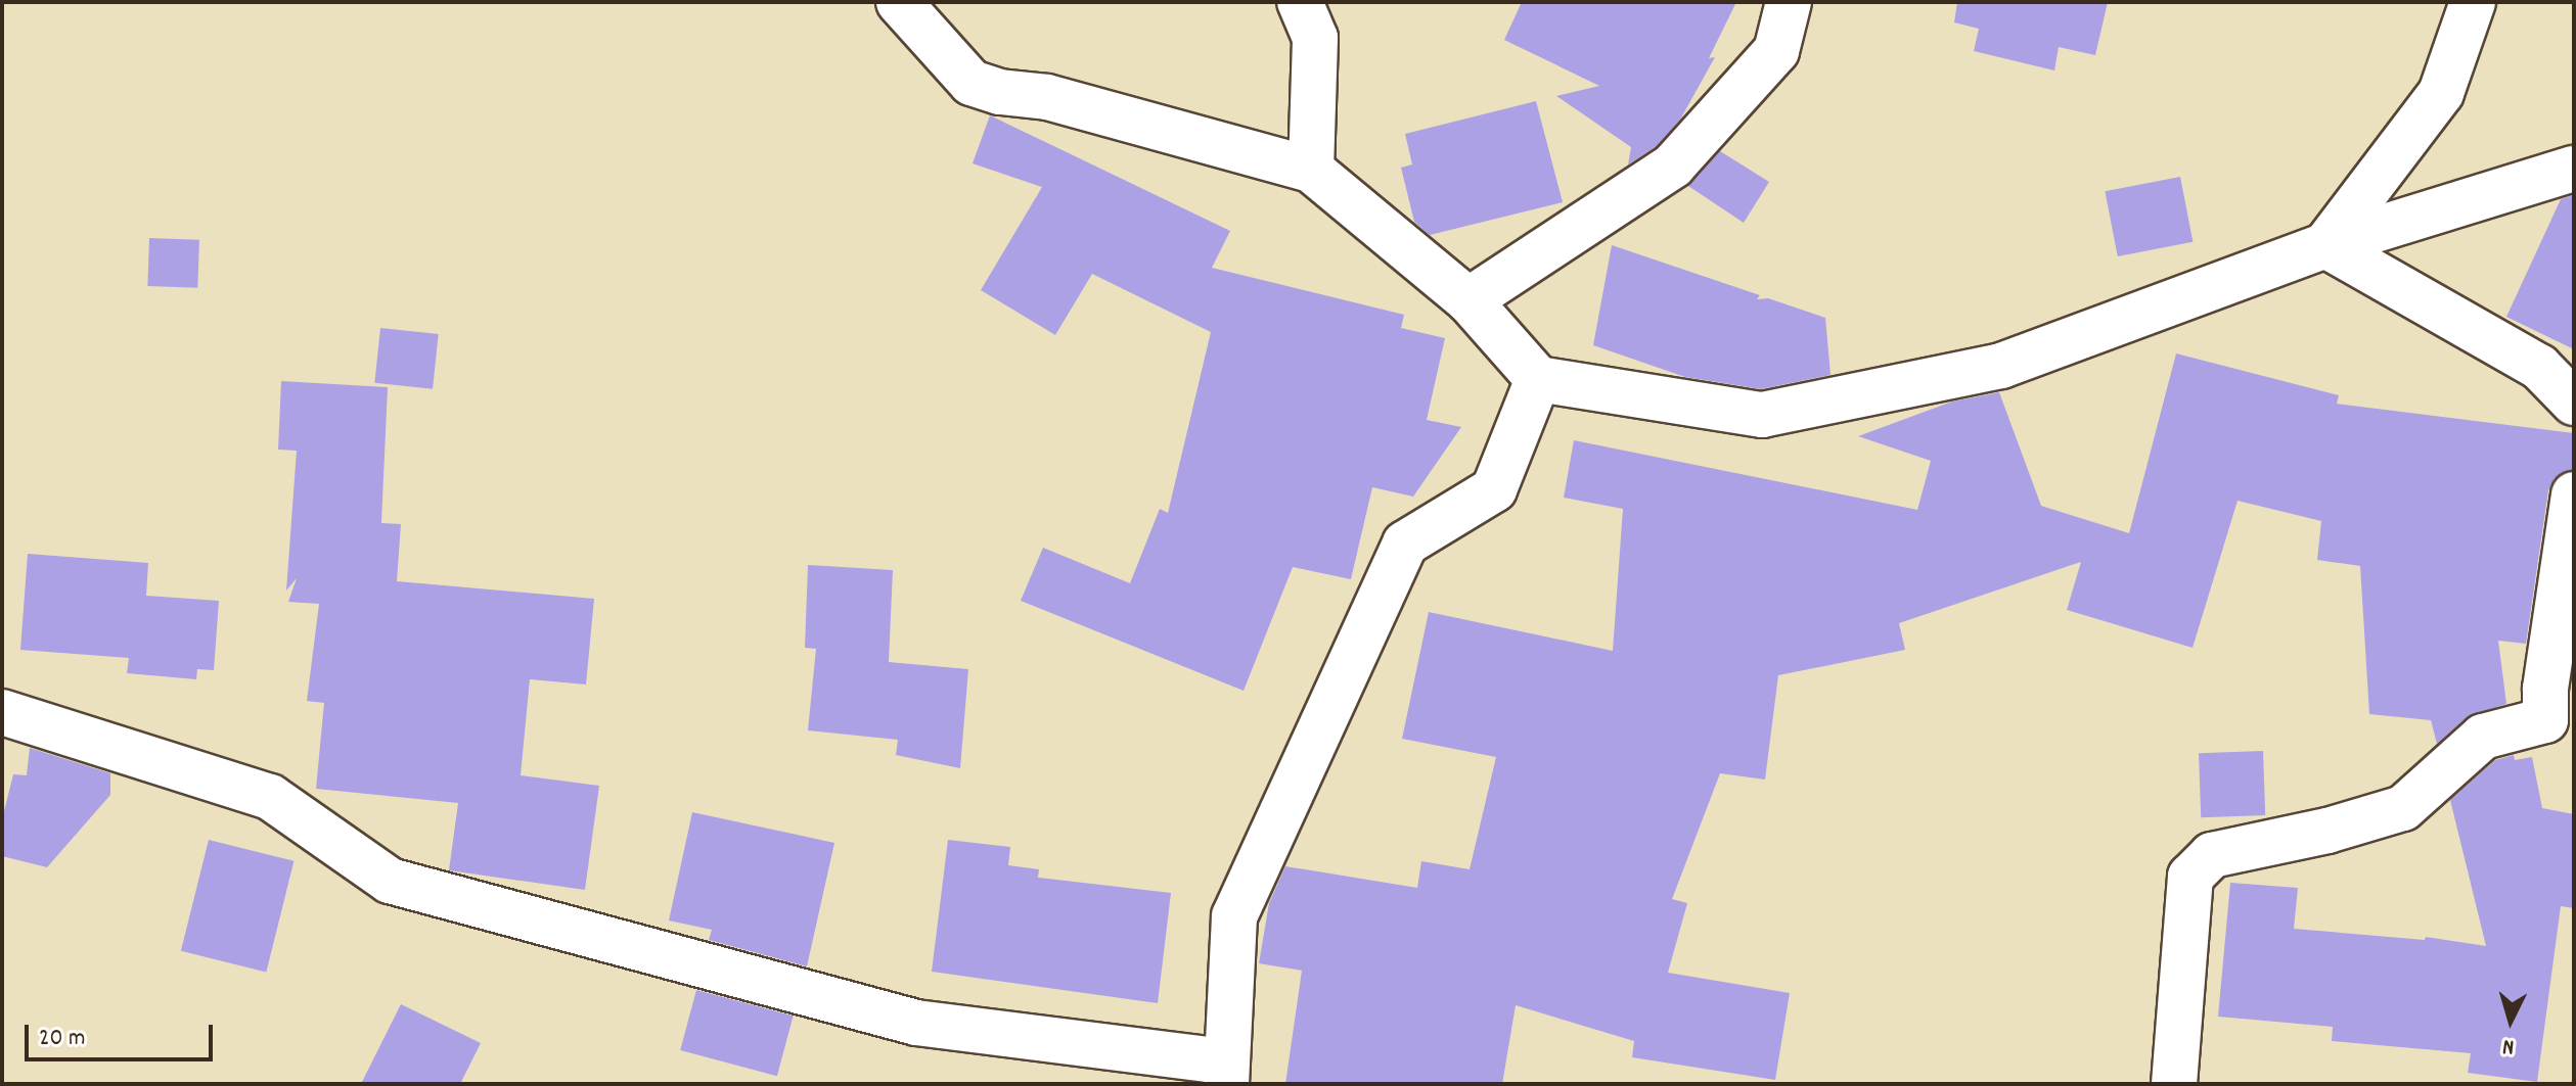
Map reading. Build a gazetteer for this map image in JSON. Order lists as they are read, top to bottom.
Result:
{
  "scale_bar": "20 m",
  "north": "bottom"
}
